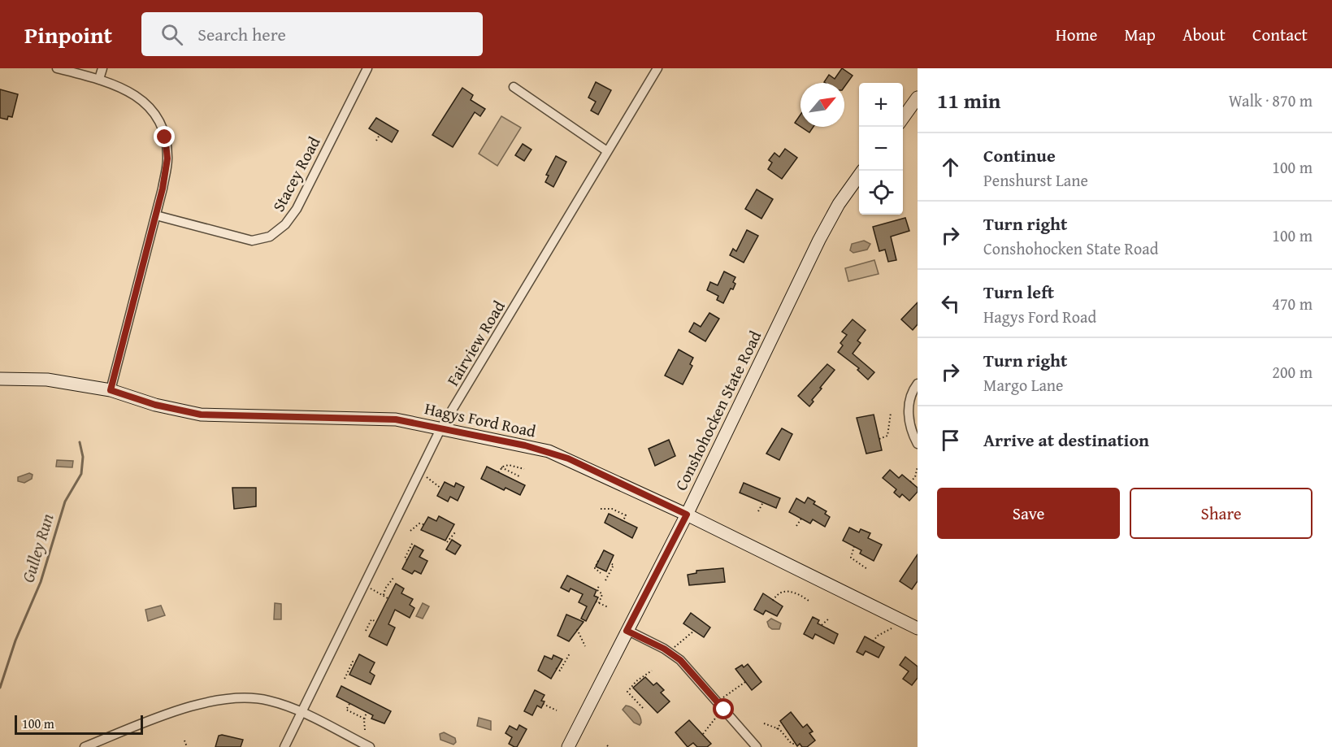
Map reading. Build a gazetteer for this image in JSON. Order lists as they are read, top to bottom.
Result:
{
  "streets": {
    "street": [
      "Stacey Road",
      "Fairview Road",
      "Conshohocken State Road",
      "Hagys Ford Road"
    ]
  },
  "crossings": [
    ["Fairview Road", "Hagys Ford Road"],
    ["Conshohocken State Road", "Hagys Ford Road"]
  ],
  "water": ["Gulley Run"],
  "scale_bar": "100 m",
  "north": "top right",
  "page": {
    "header": "Pinpoint",
    "search": "Search here",
    "nav": [
      "Home",
      "Map",
      "About",
      "Contact"
    ],
    "heading": ["11 min", "Walk · 870 m"],
    "map_buttons": ["+", "−"],
    "list": [
      ["Continue", "Penshurst Lane", "100 m"],
      ["Turn right", "Conshohocken State Road", "100 m"],
      ["Turn left", "Hagys Ford Road", "470 m"],
      ["Turn right", "Margo Lane", "200 m"],
      "Arrive at destination"
    ],
    "buttons": ["Save", "Share"],
    "scale": "100 m"
  }
}
